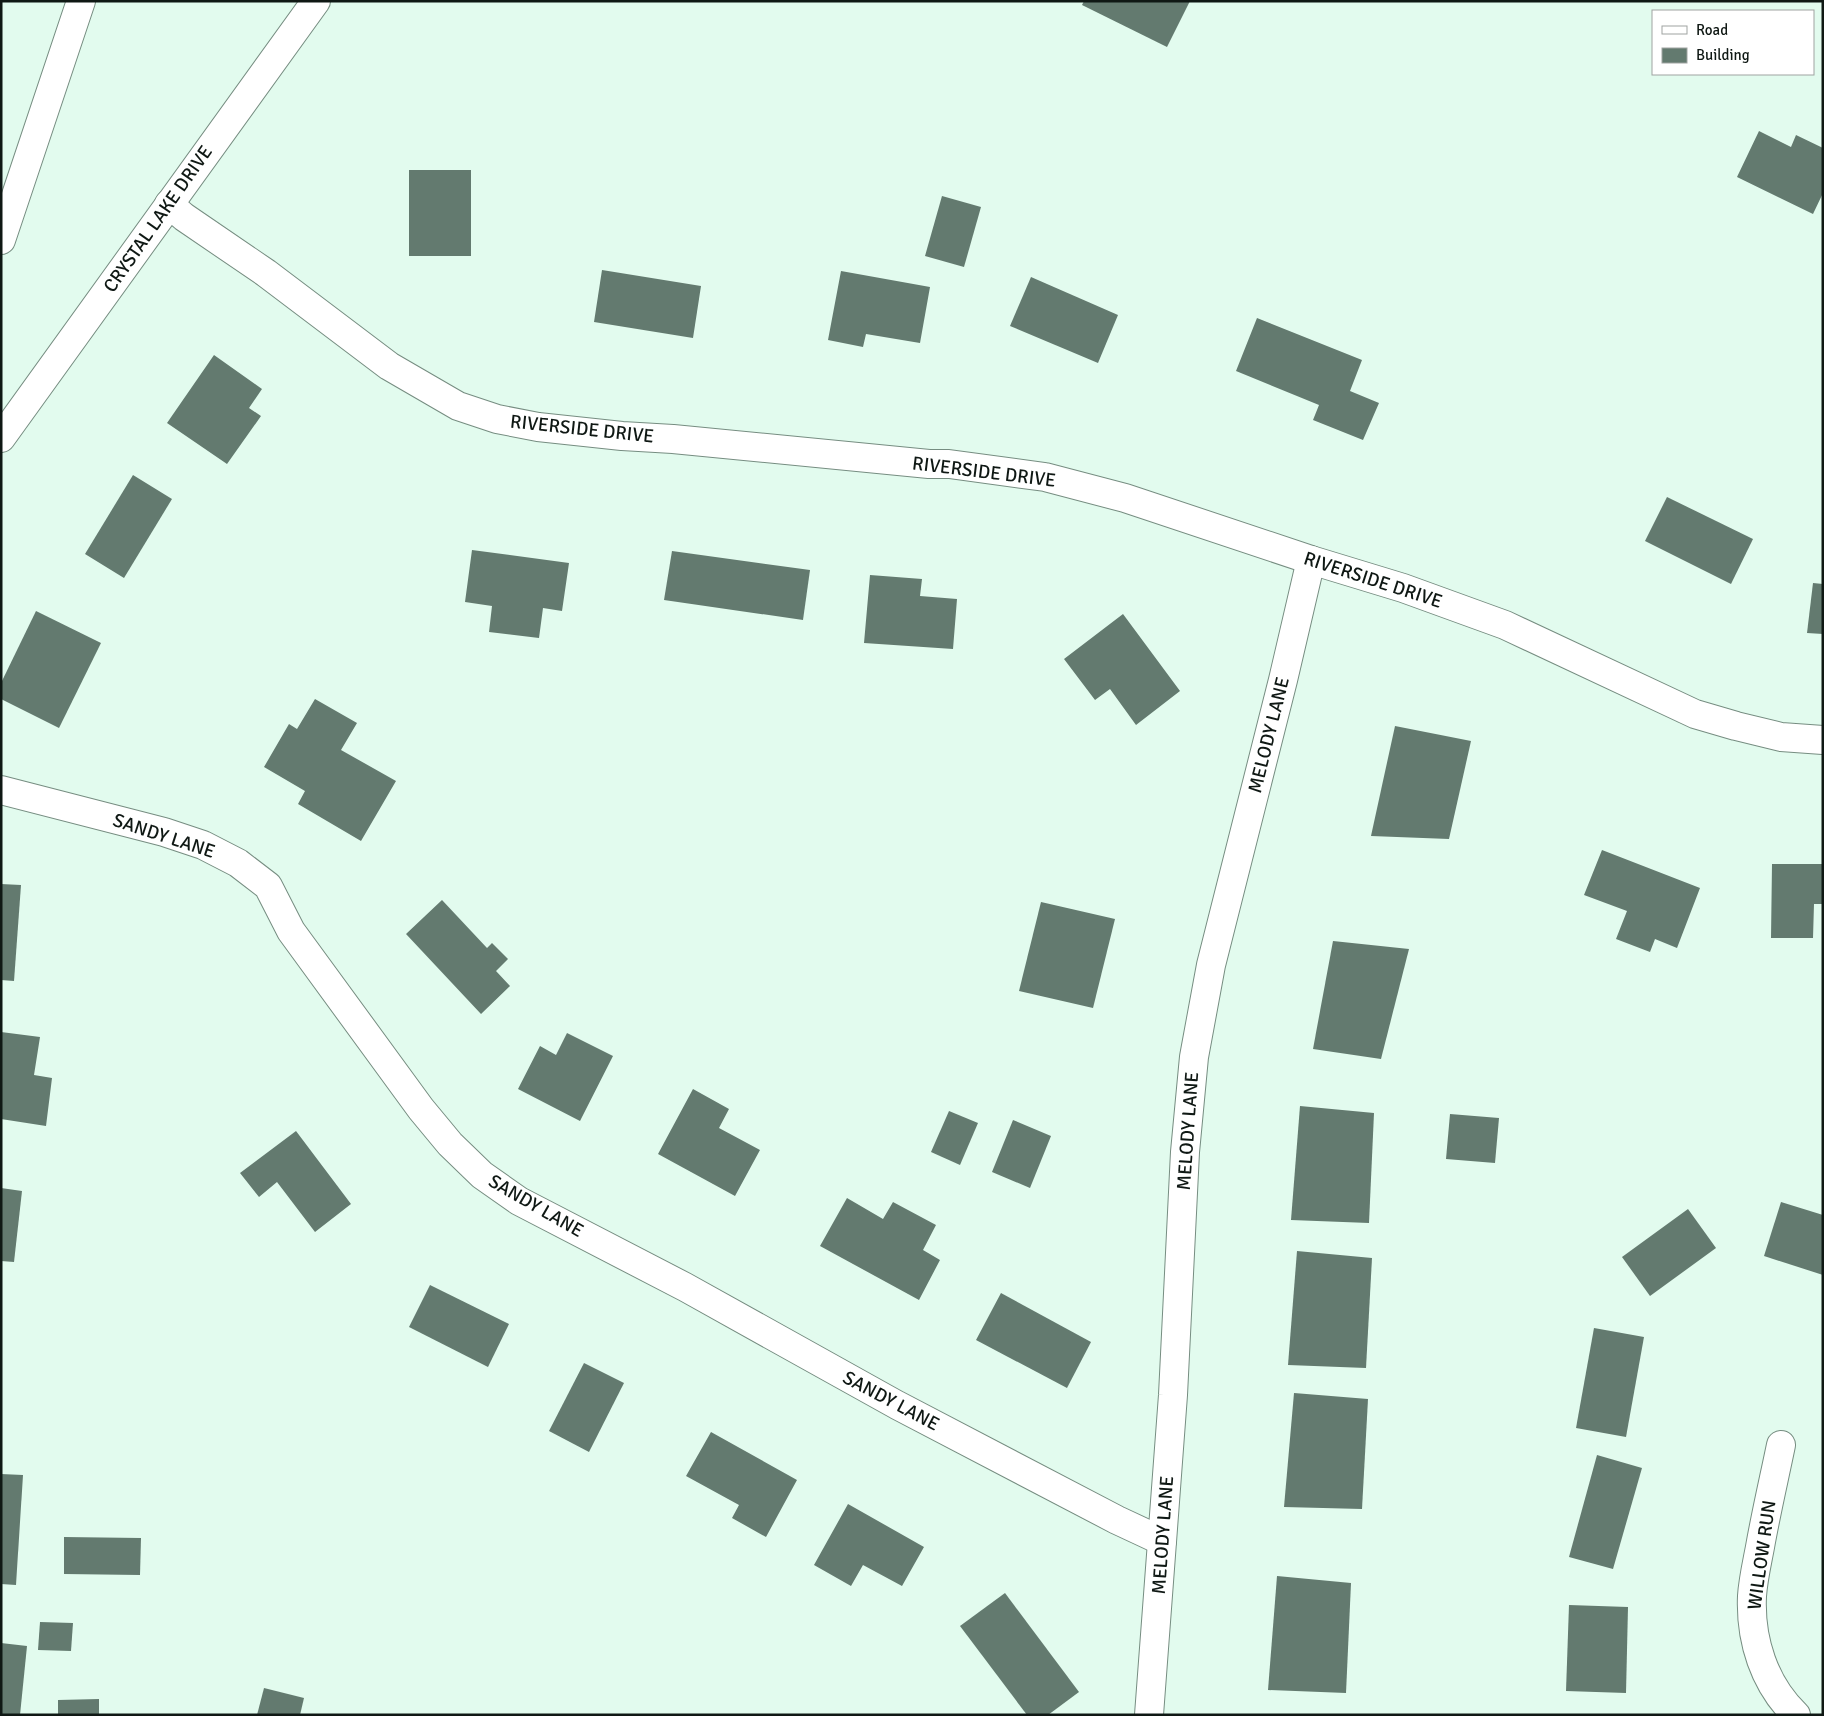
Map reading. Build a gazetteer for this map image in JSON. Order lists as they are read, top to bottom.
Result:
{
  "streets": {
    "street": [
      "CRYSTAL LAKE DRIVE",
      "RIVERSIDE DRIVE",
      "MELODY LANE",
      "SANDY LANE",
      "WILLOW RUN"
    ]
  },
  "crossings": [
    ["CRYSTAL LAKE DRIVE", "RIVERSIDE DRIVE"],
    ["RIVERSIDE DRIVE", "MELODY LANE"],
    ["MELODY LANE", "SANDY LANE"]
  ],
  "legend": ["Road", "Building"]
}
